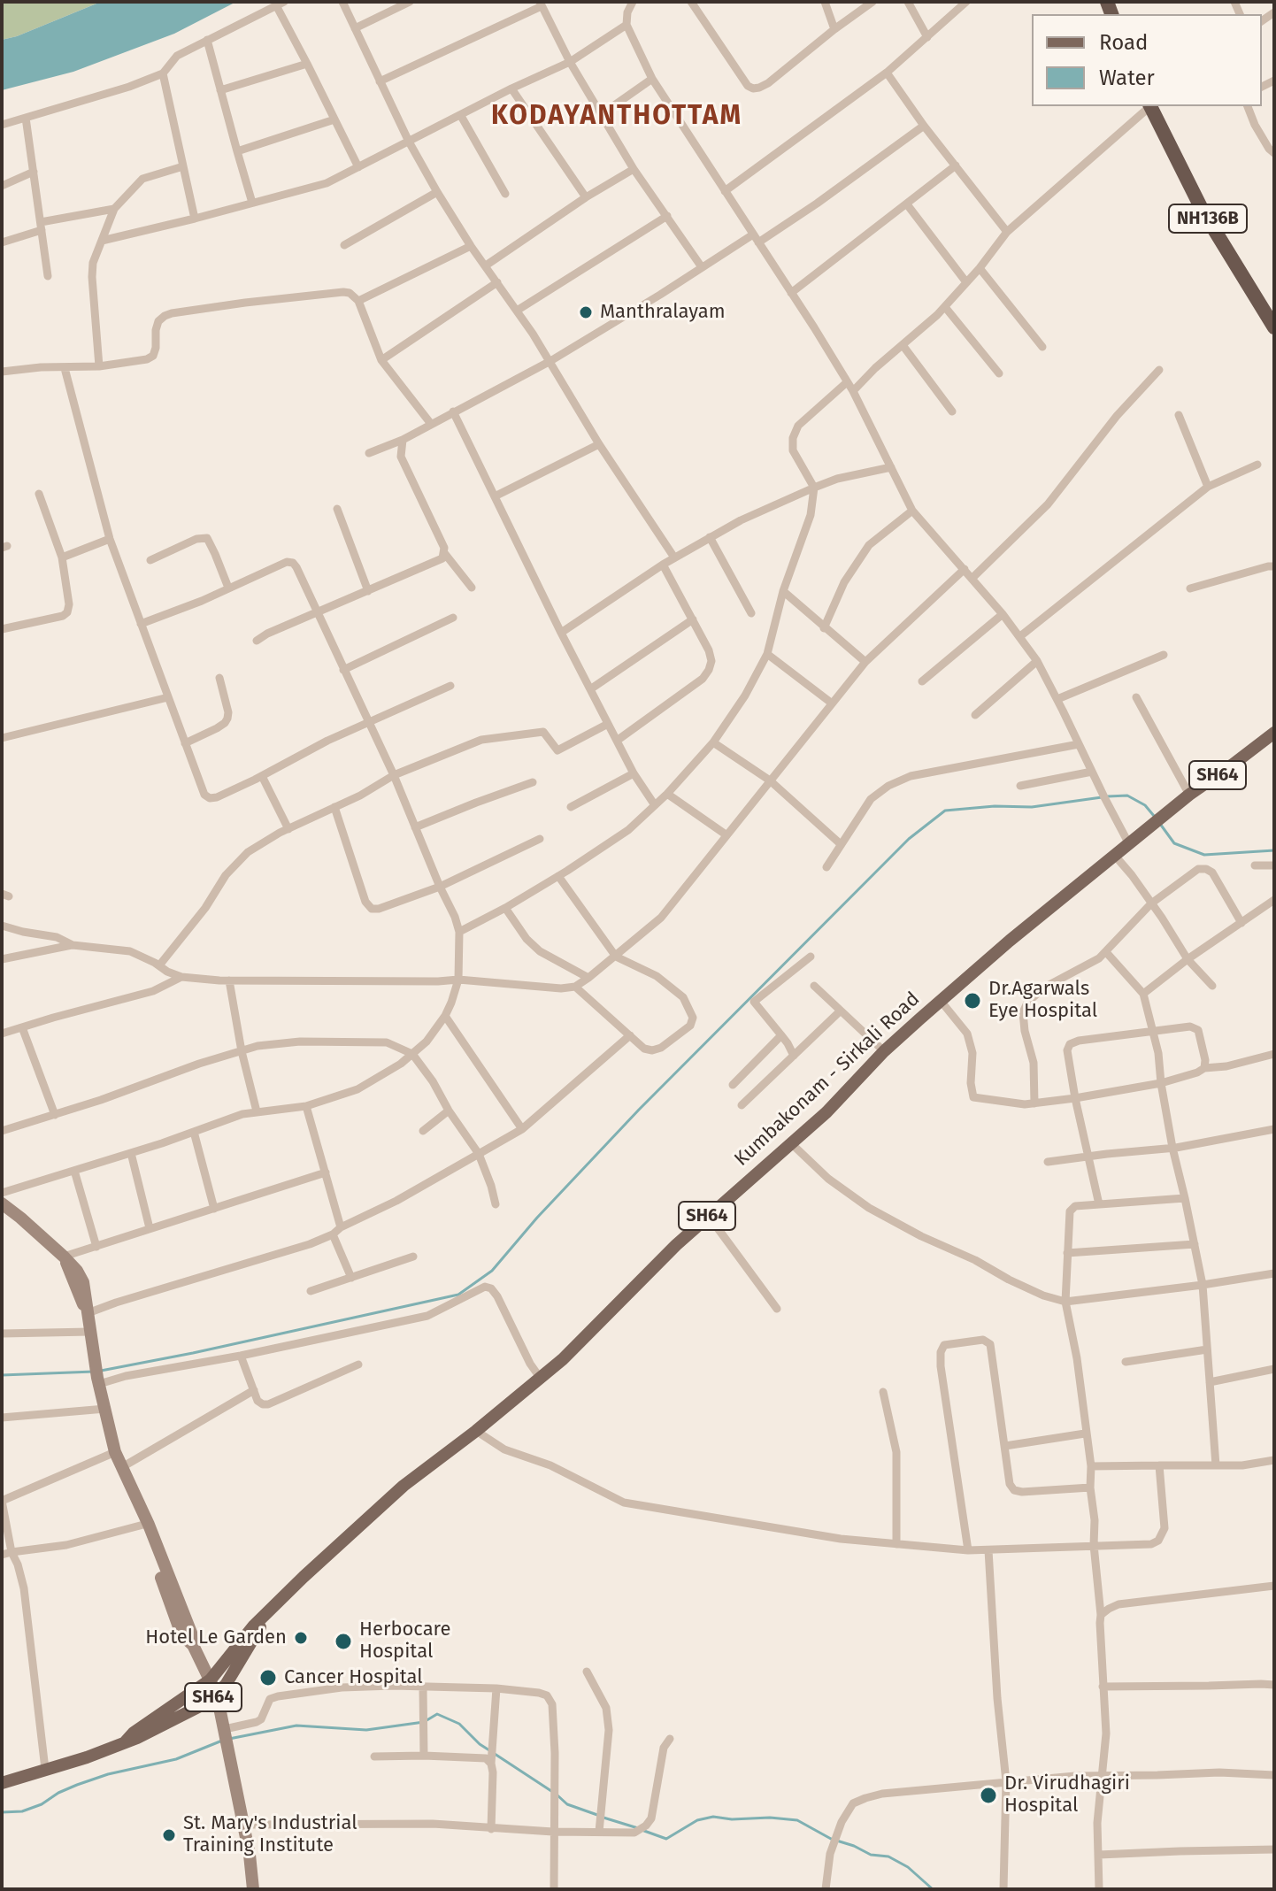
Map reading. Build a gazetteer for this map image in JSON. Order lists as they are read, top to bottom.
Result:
{
  "streets": {
    "highway": ["NH136B"],
    "main road": ["SH64", "Kumbakonam - Sirkali Road"]
  },
  "districts": ["KODAYANTHOTTAM"],
  "places": [
    "Manthralayam",
    "Dr.Agarwals Eye Hospital",
    "Hotel Le Garden",
    "Herbocare Hospital",
    "Cancer Hospital",
    "Dr. Virudhagiri Hospital",
    "St. Mary's Industrial Training Institute"
  ],
  "legend": ["Road", "Water"]
}
